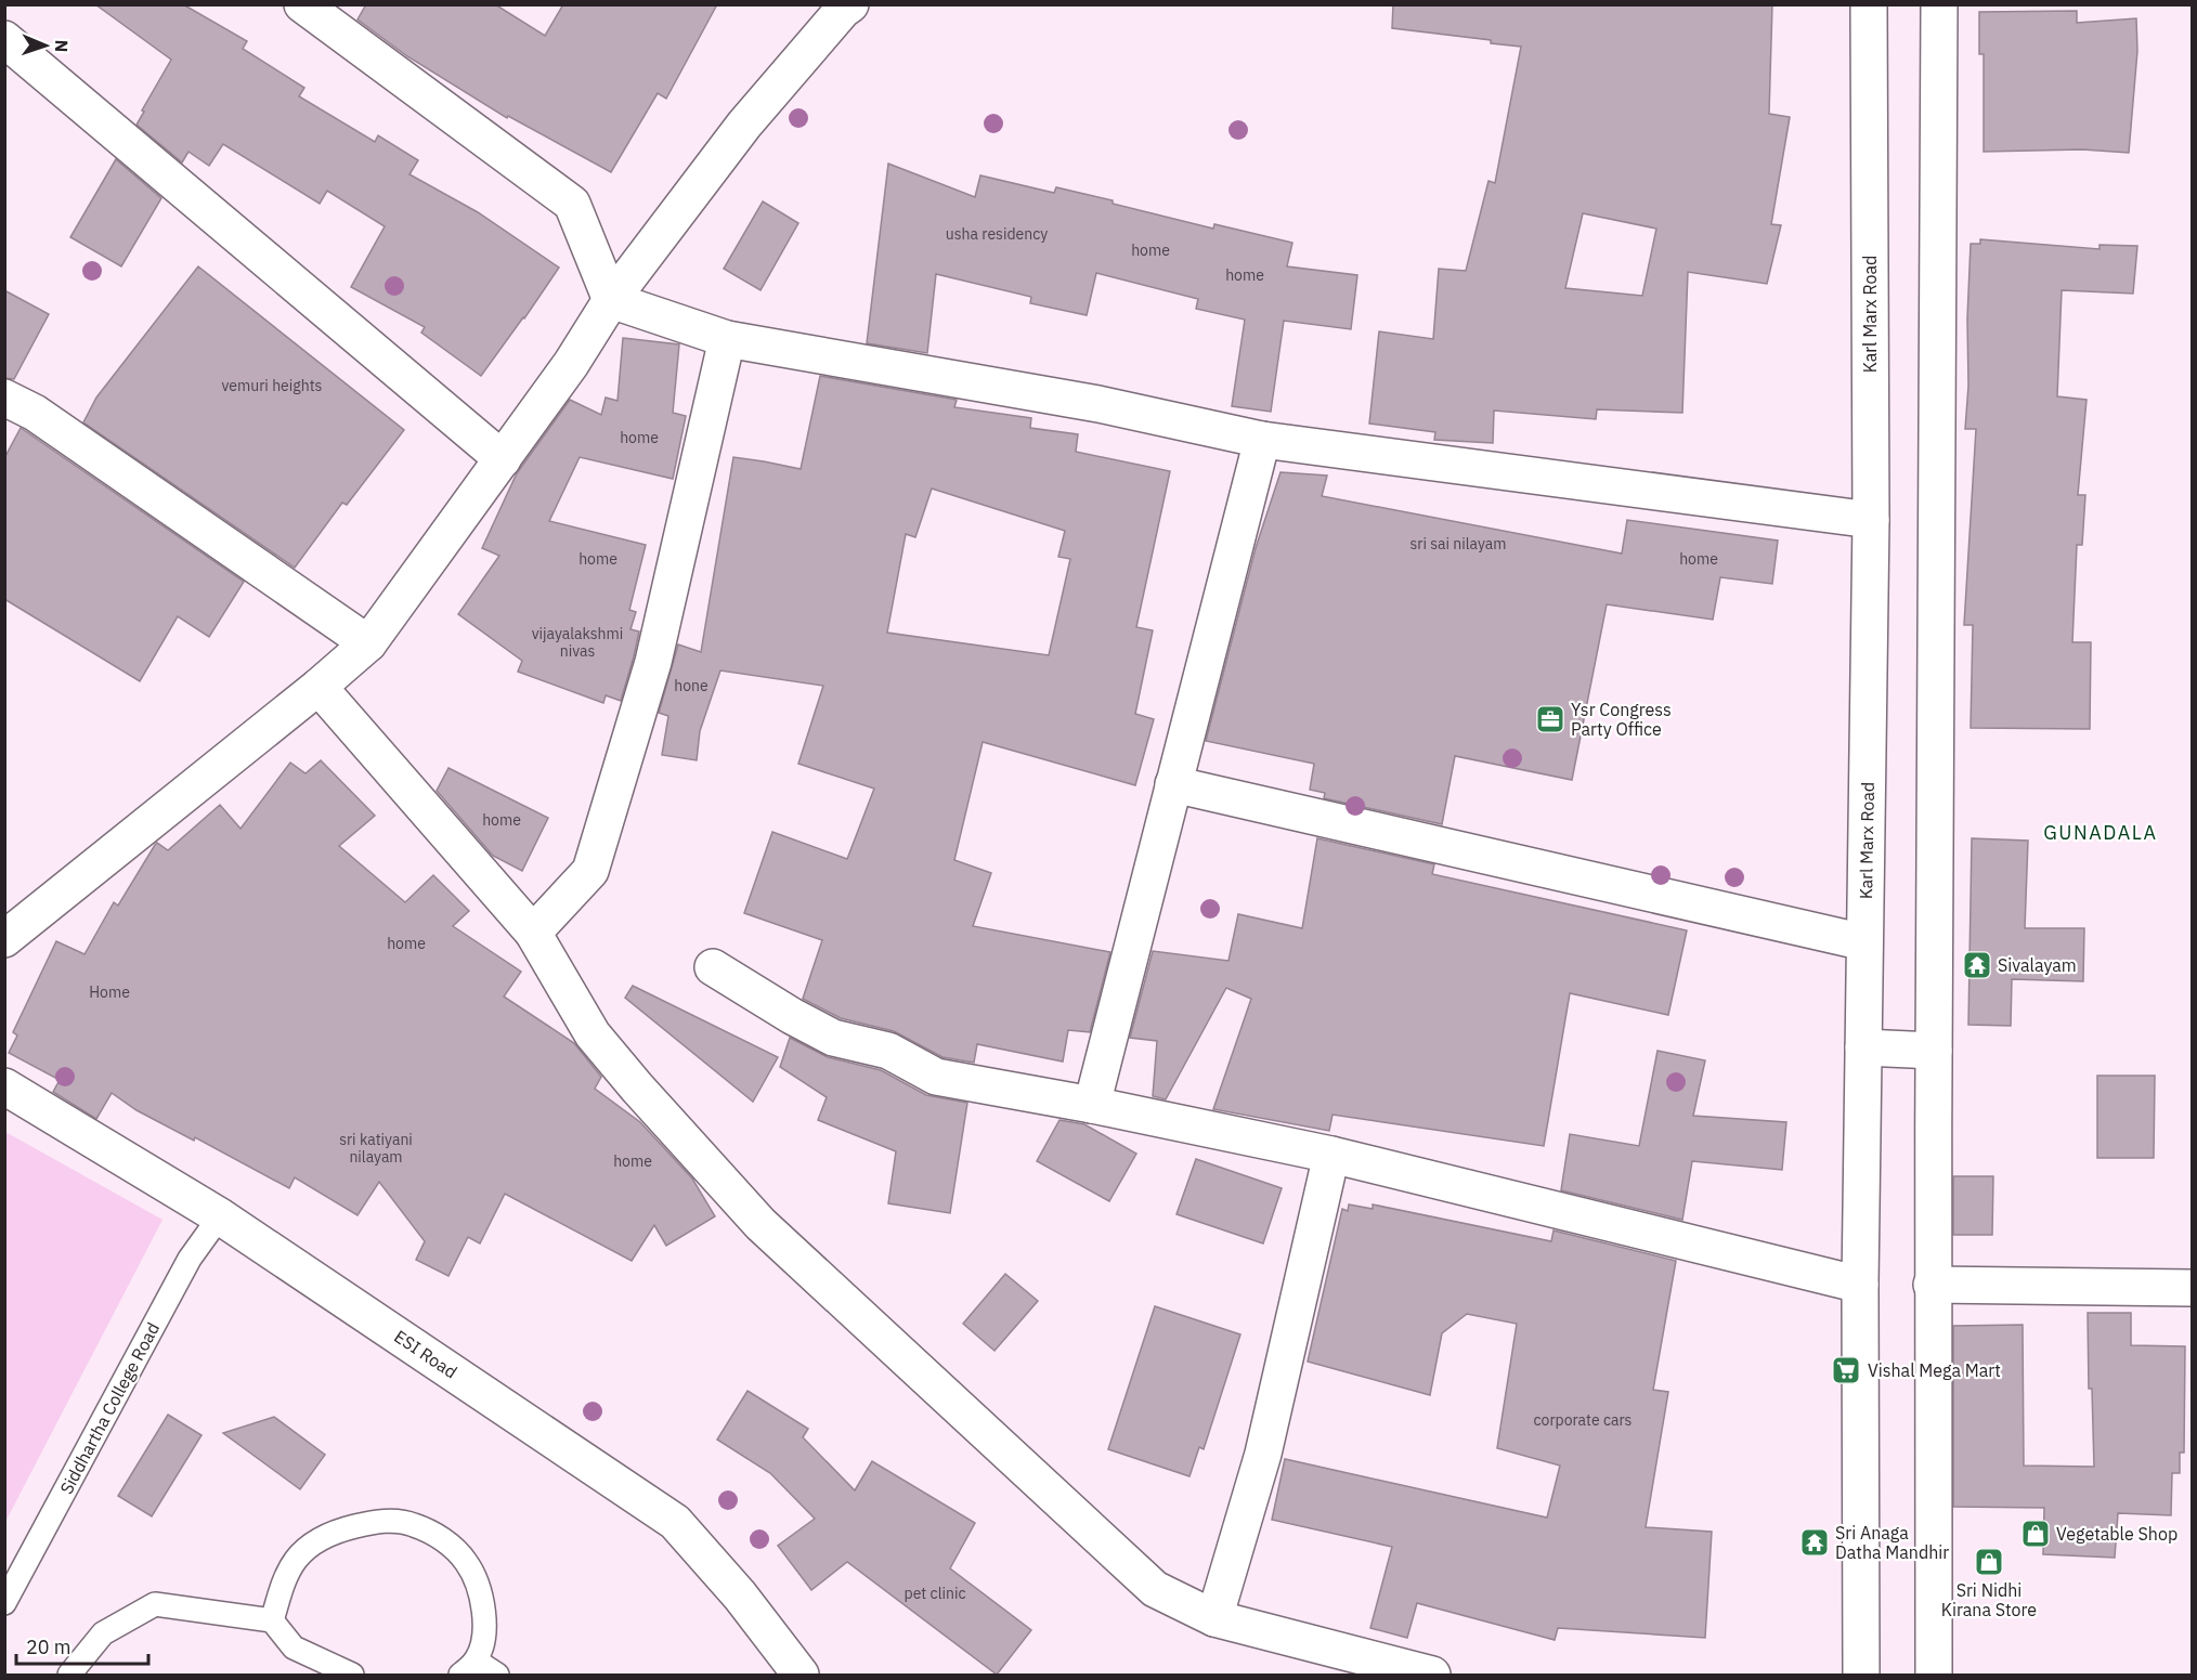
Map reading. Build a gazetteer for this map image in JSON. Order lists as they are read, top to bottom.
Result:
{
  "streets": {
    "street": ["Karl Marx Road", "ESI Road"],
    "lane": ["Siddhartha College Road"]
  },
  "crossings": [
    ["ESI Road", "Siddhartha College Road"]
  ],
  "districts": ["GUNADALA"],
  "places": {
    "office": ["Ysr Congress Party Office"],
    "temple": ["Sivalayam", "Sri Anaga Datha Mandhir"],
    "supermarket": ["Vishal Mega Mart"],
    "shop": ["Vegetable Shop", "Sri Nidhi Kirana Store"]
  },
  "house_numbers": [
    "usha residency",
    "home",
    "home",
    "vemuri heights",
    "home",
    "sri sai nilayam",
    "home",
    "home",
    "vijayalakshmi nivas",
    "hone",
    "home",
    "home",
    "Home",
    "sri katiyani nilayam",
    "home",
    "corporate cars",
    "pet clinic"
  ],
  "scale_bar": "20 m",
  "north": "right"
}
